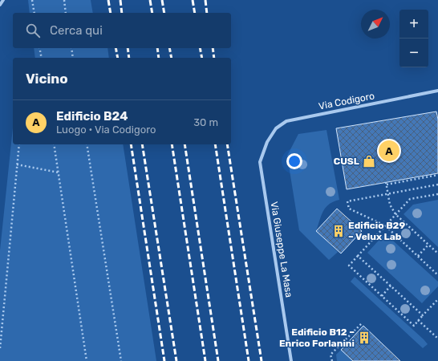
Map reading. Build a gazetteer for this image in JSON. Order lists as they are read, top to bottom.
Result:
{
  "streets": {
    "street": ["Via Codigoro", "Via Giuseppe La Masa"]
  },
  "crossings": [
    ["Via Codigoro", "Via Giuseppe La Masa"]
  ],
  "places": {
    "shop": ["CUSL"],
    "building": ["Edificio B29 – Velux Lab", "Edificio B12 – Enrico Forlanini"]
  },
  "north": "top right",
  "page": {
    "map_buttons": ["+", "−"],
    "search": "Cerca qui",
    "heading": "Vicino",
    "list": [
      {
        "mark": "A",
        "name": "Edificio B24",
        "note": "Luogo · Via Codigoro",
        "value": "30 m"
      }
    ],
    "pins": "A"
  }
}
